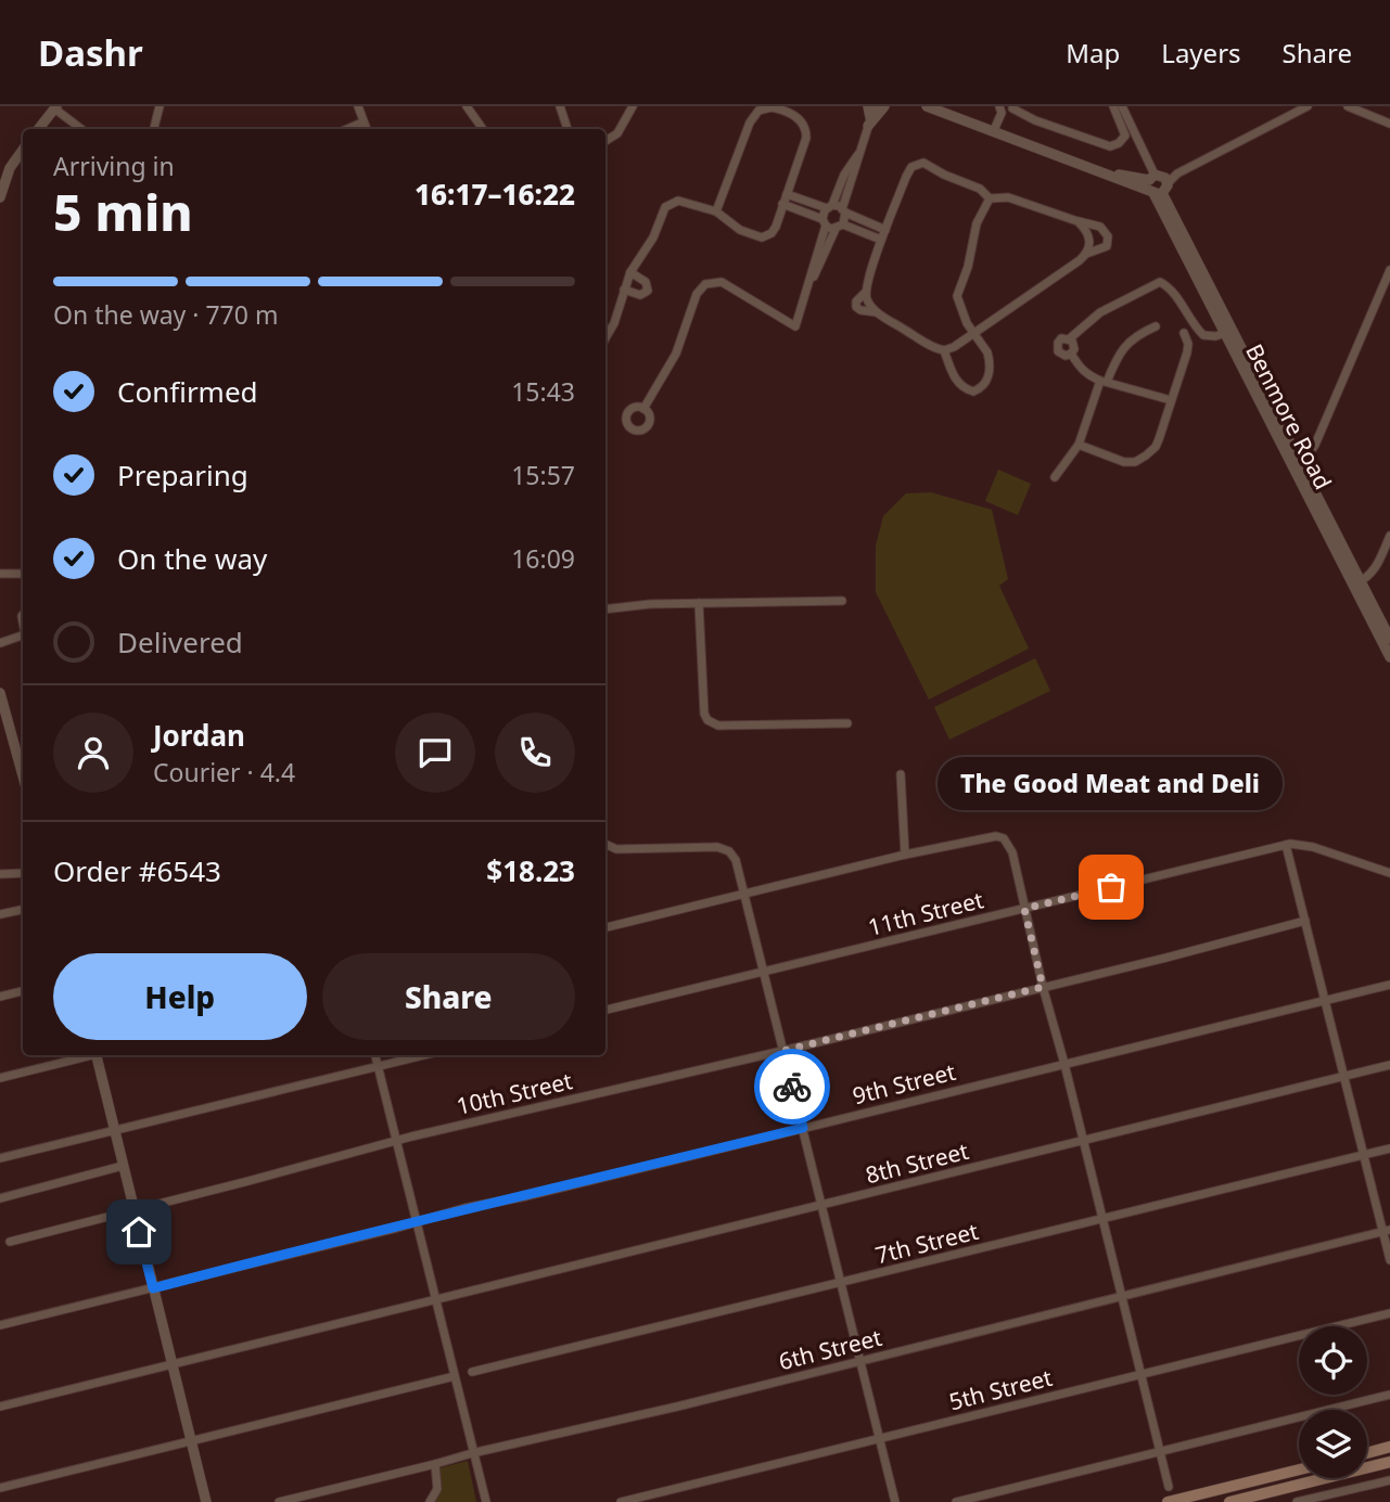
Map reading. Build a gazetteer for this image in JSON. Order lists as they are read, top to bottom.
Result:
{
  "streets": {
    "street": [
      "Benmore Road",
      "11th Street",
      "9th Street",
      "10th Street",
      "8th Street",
      "7th Street",
      "6th Street",
      "5th Street"
    ]
  },
  "places": ["The Good Meat and Deli"],
  "page": {
    "header": "Dashr",
    "nav": ["Map", "Layers", "Share"],
    "heading": ["5 min", "Arriving in", "16:17–16:22"],
    "panel": [
      "Jordan",
      "Courier · 4.4",
      "Order #6543",
      "$18.23"
    ],
    "bar": "On the way · 770 m",
    "list": [
      ["Confirmed", "15:43"],
      ["Preparing", "15:57"],
      ["On the way", "16:09"],
      "Delivered"
    ],
    "bubble": "The Good Meat and Deli",
    "buttons": ["Help", "Share"]
  }
}
